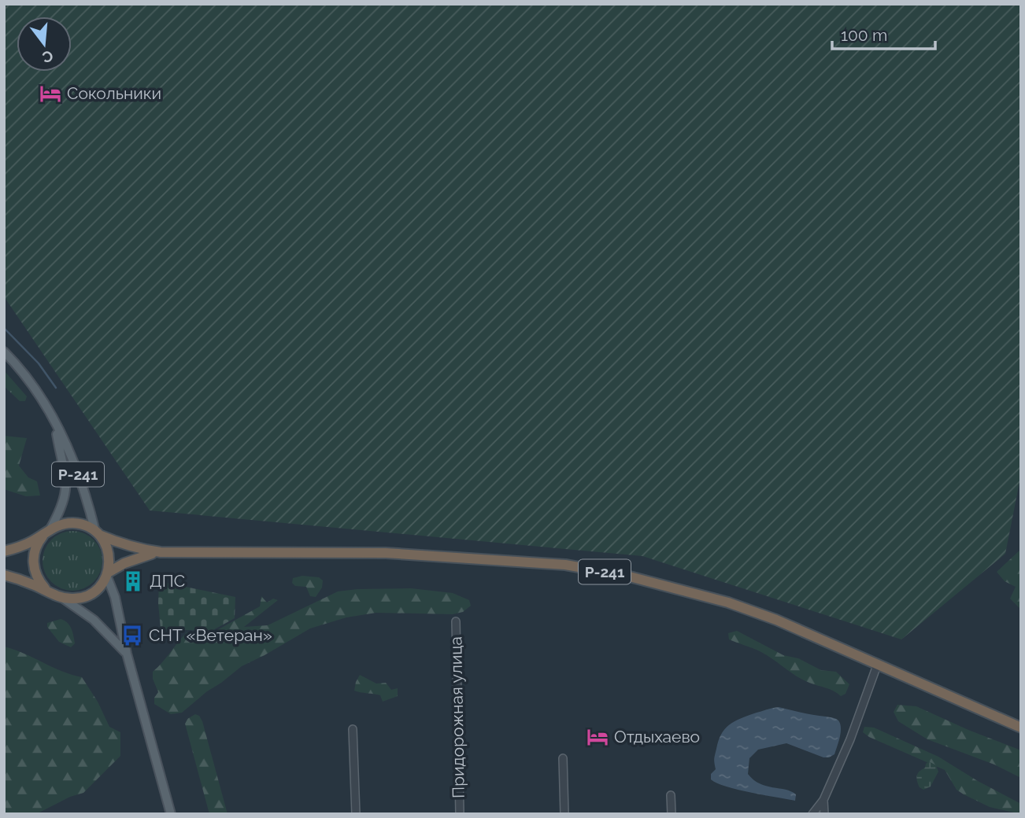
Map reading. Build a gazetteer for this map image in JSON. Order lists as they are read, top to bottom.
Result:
{
  "streets": {
    "highway": ["Р-241"],
    "street": ["Придорожная улица"]
  },
  "places": {
    "hotel": ["Сокольники", "Отдыхаево"],
    "building": ["ДПС"],
    "bus stop": ["СНТ «Ветеран»"]
  },
  "scale_bar": "100 m",
  "north": "bottom"
}
